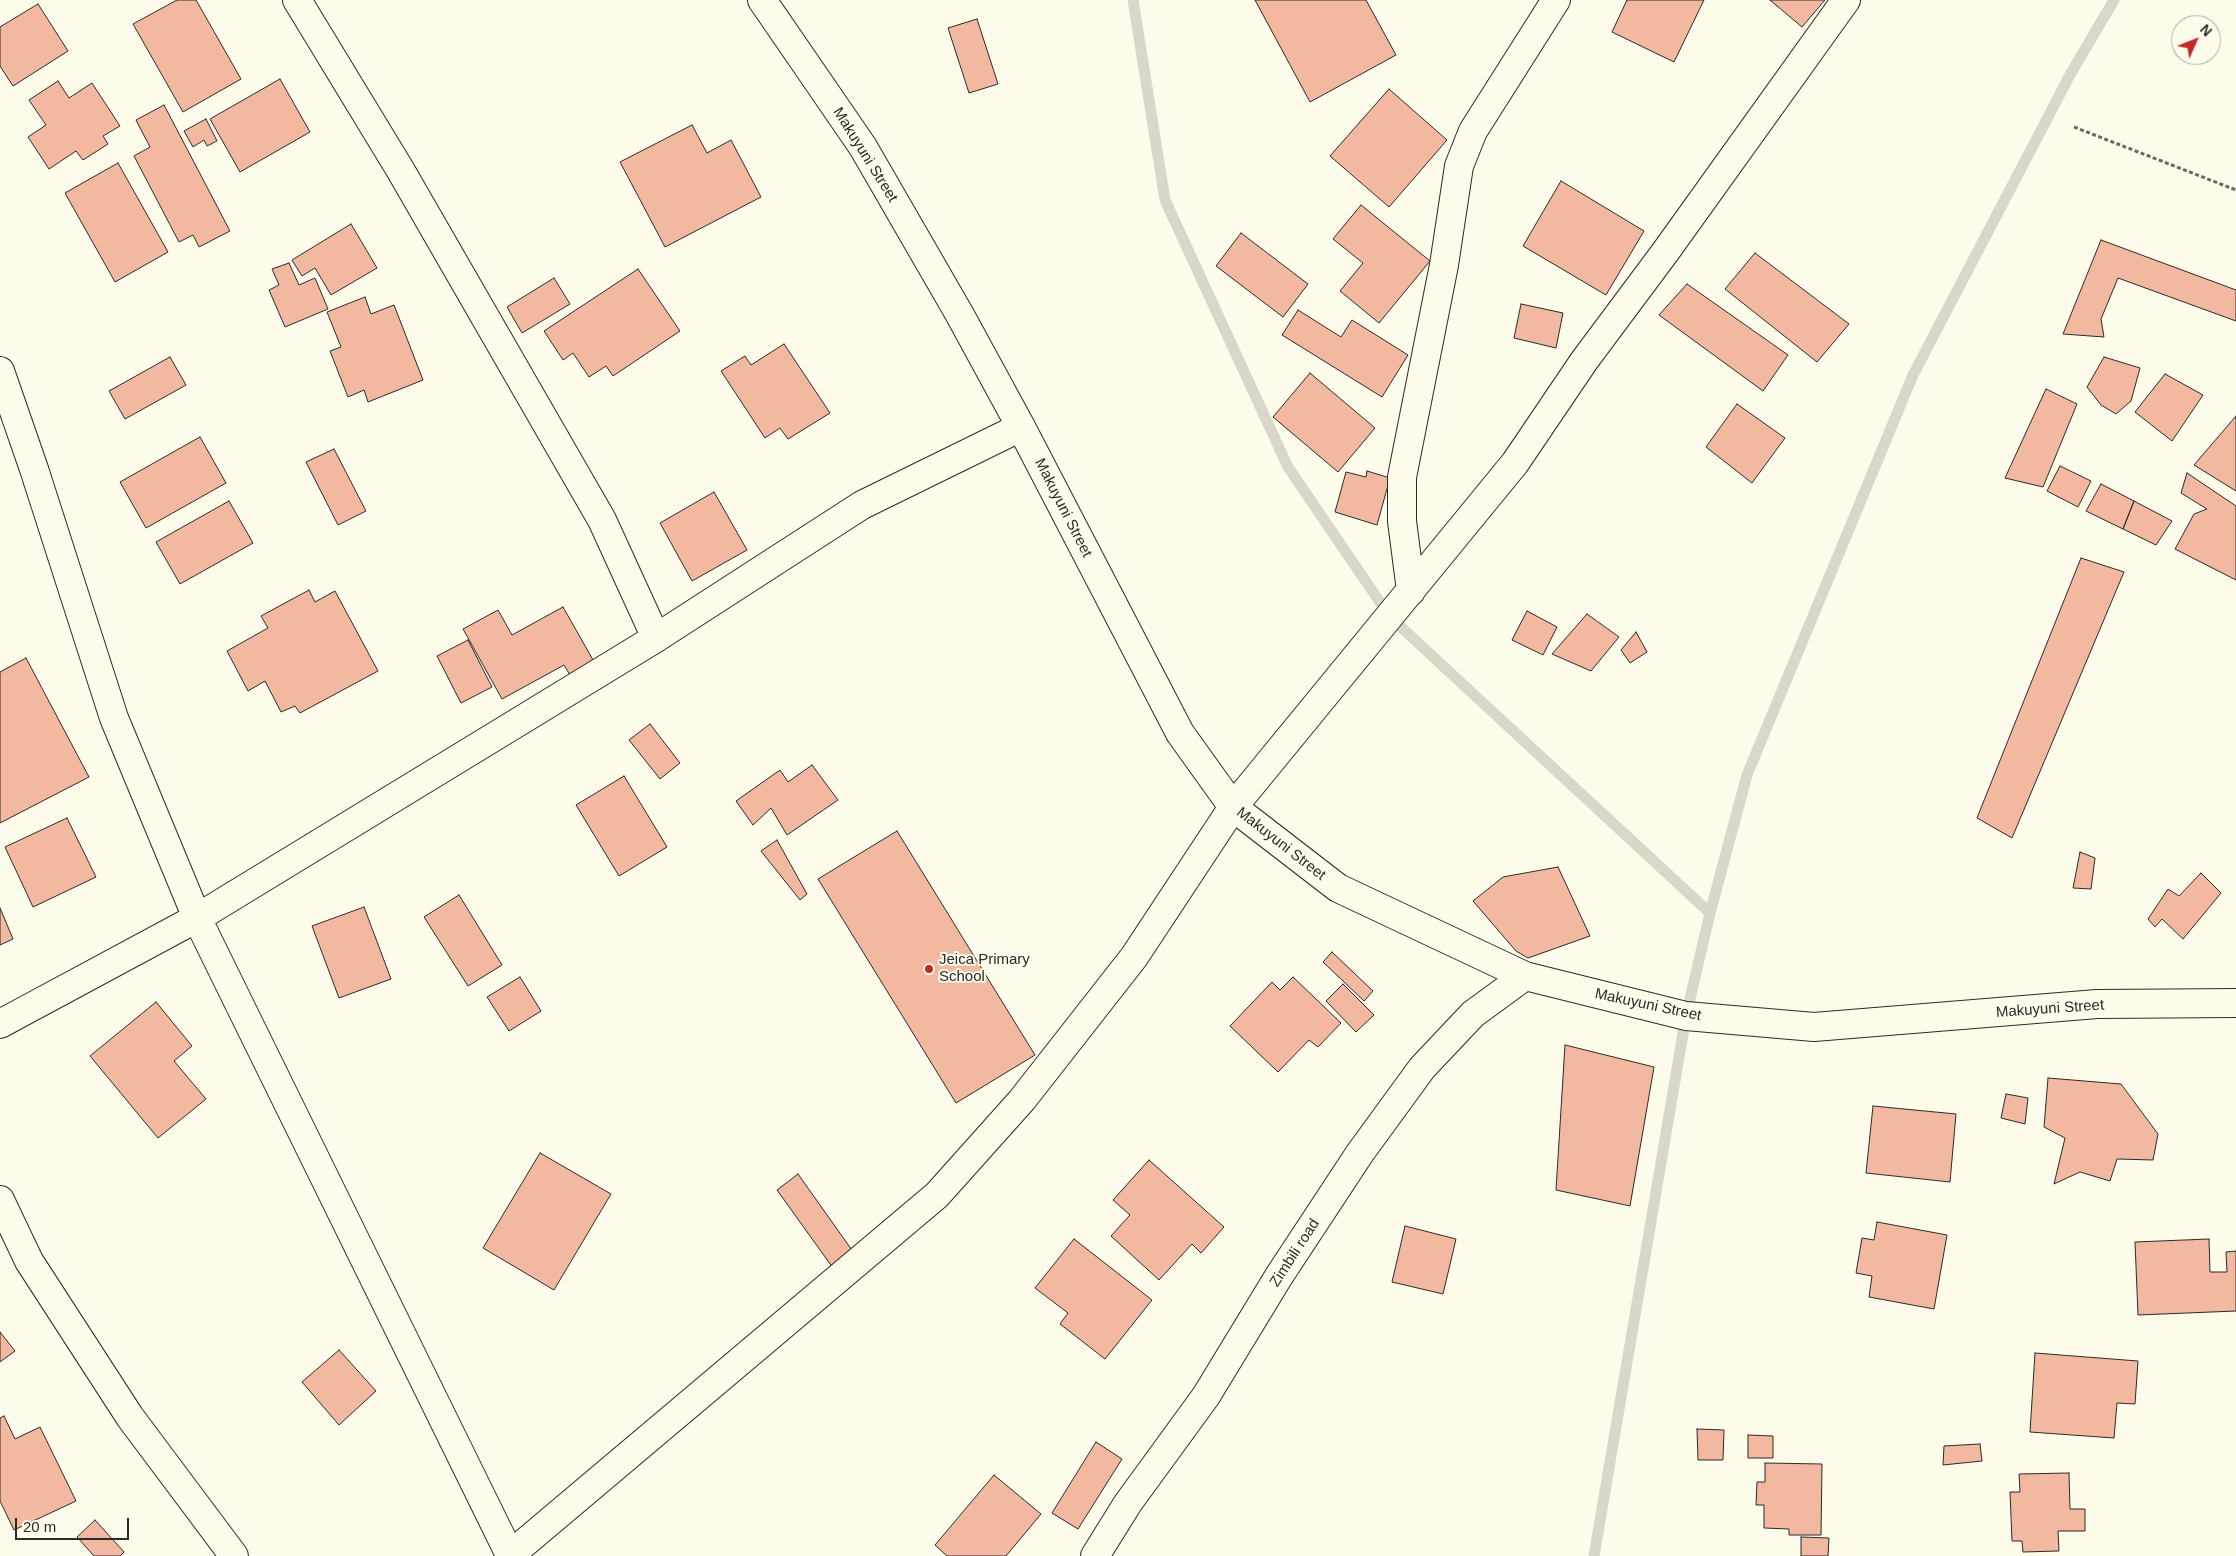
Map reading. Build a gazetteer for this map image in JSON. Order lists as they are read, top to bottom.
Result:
{
  "streets": {
    "street": ["Makuyuni Street", "Zimbili road"]
  },
  "crossings": [
    ["Makuyuni Street", "Zimbili road"]
  ],
  "places": ["Jeica Primary School"],
  "scale_bar": "20 m",
  "north": "top right"
}
